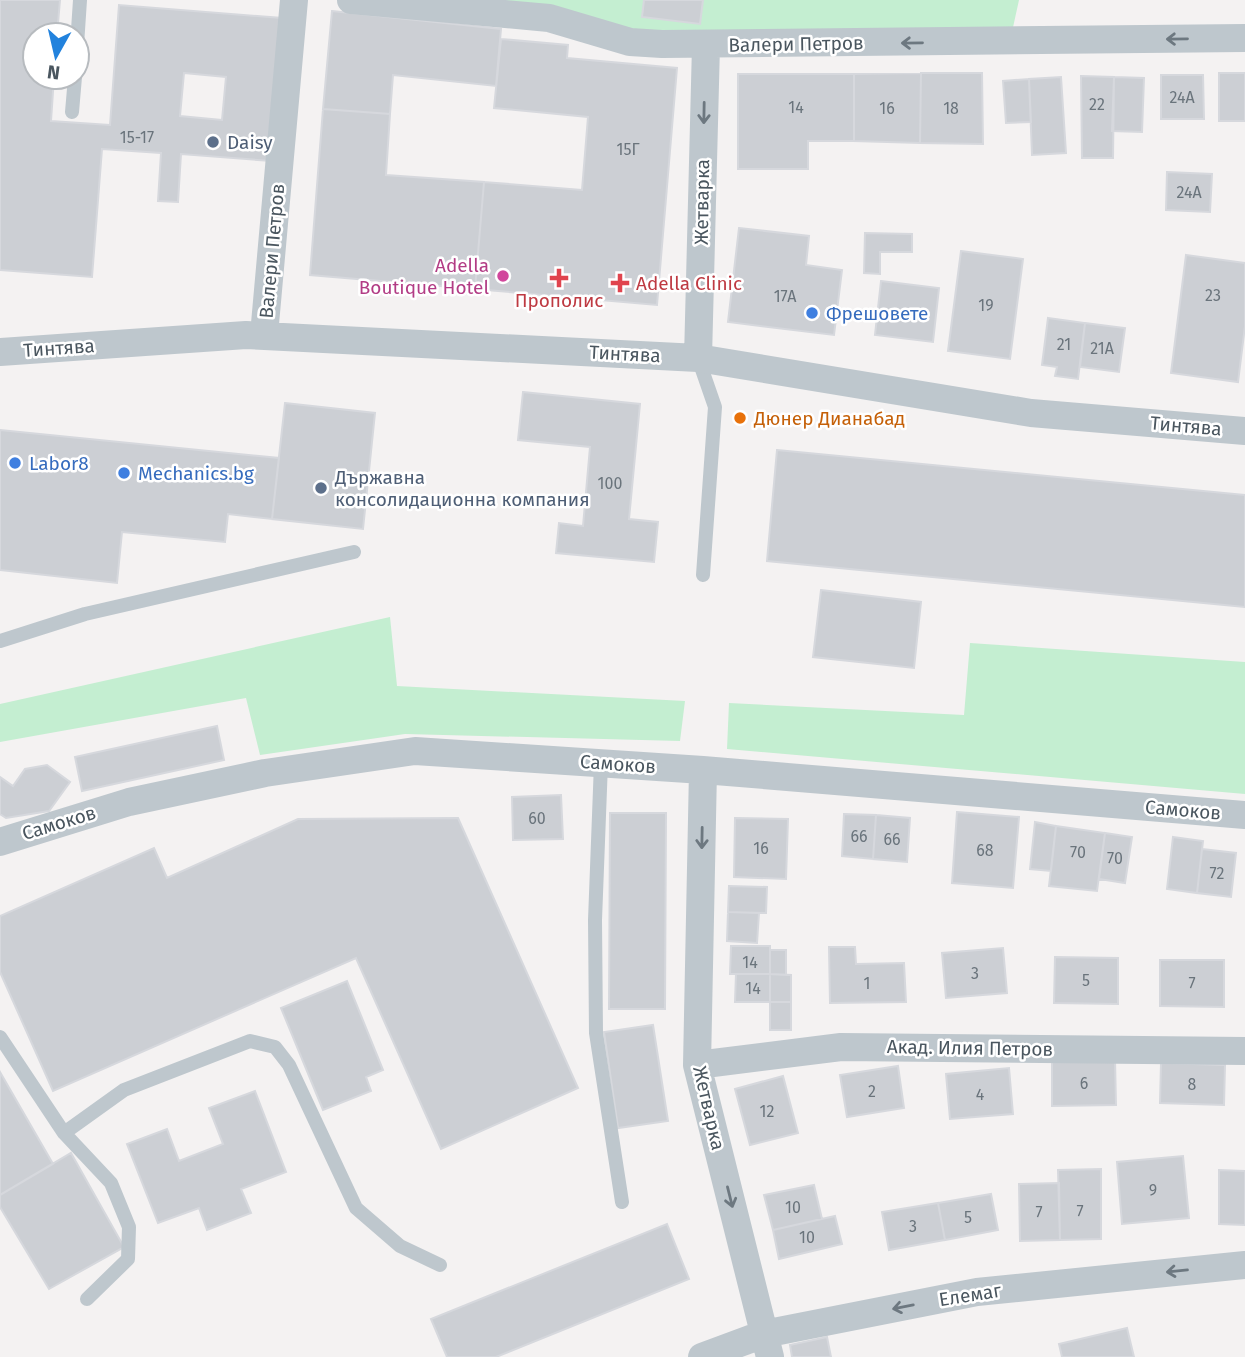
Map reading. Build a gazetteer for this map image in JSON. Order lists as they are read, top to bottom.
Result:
{
  "streets": {
    "street": [
      "Валери Петров",
      "Жетварка",
      "Тинтява",
      "Самоков",
      "Акад. Илия Петров",
      "Елемаг"
    ]
  },
  "crossings": [
    ["Валери Петров", "Жетварка"],
    ["Валери Петров", "Тинтява"],
    ["Жетварка", "Тинтява"],
    ["Жетварка", "Самоков"],
    ["Жетварка", "Акад. Илия Петров"],
    ["Жетварка", "Елемаг"]
  ],
  "one_way": ["Валери Петров", "Жетварка", "Елемаг"],
  "places": {
    "other": [
      "Daisy",
      "Adella Boutique Hotel",
      "Фрешовете",
      "Дюнер Дианабад",
      "Labor8",
      "Mechanics.bg",
      "Държавна консолидационна компания"
    ],
    "health": ["Прополис", "Adella Clinic"]
  },
  "house_numbers": [
    "24А",
    "22",
    "14",
    "16",
    "18",
    "15-17",
    "15Г",
    "24А",
    "23",
    "17А",
    "19",
    "21",
    "21А",
    "100",
    "60",
    "66",
    "66",
    "16",
    "68",
    "70",
    "70",
    "72",
    "14",
    "3",
    "5",
    "1",
    "7",
    "14",
    "6",
    "8",
    "2",
    "4",
    "12",
    "9",
    "10",
    "7",
    "7",
    "5",
    "3",
    "10"
  ],
  "north": "bottom"
}
